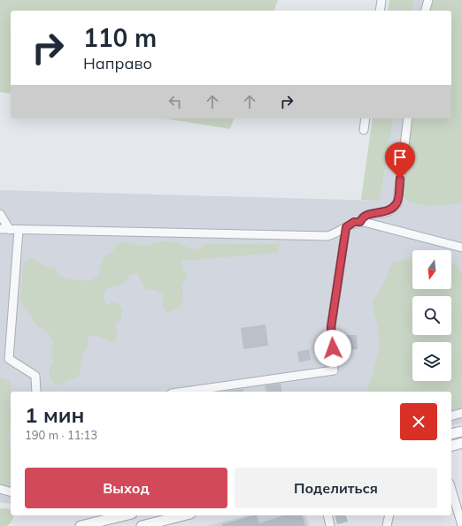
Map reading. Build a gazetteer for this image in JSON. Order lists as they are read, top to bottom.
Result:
{
  "north": "bottom",
  "page": {
    "turn": ["110 m", "Направо"],
    "heading": ["1 мин", "190 m · 11:13"],
    "buttons": ["Выход", "Поделиться"]
  }
}
